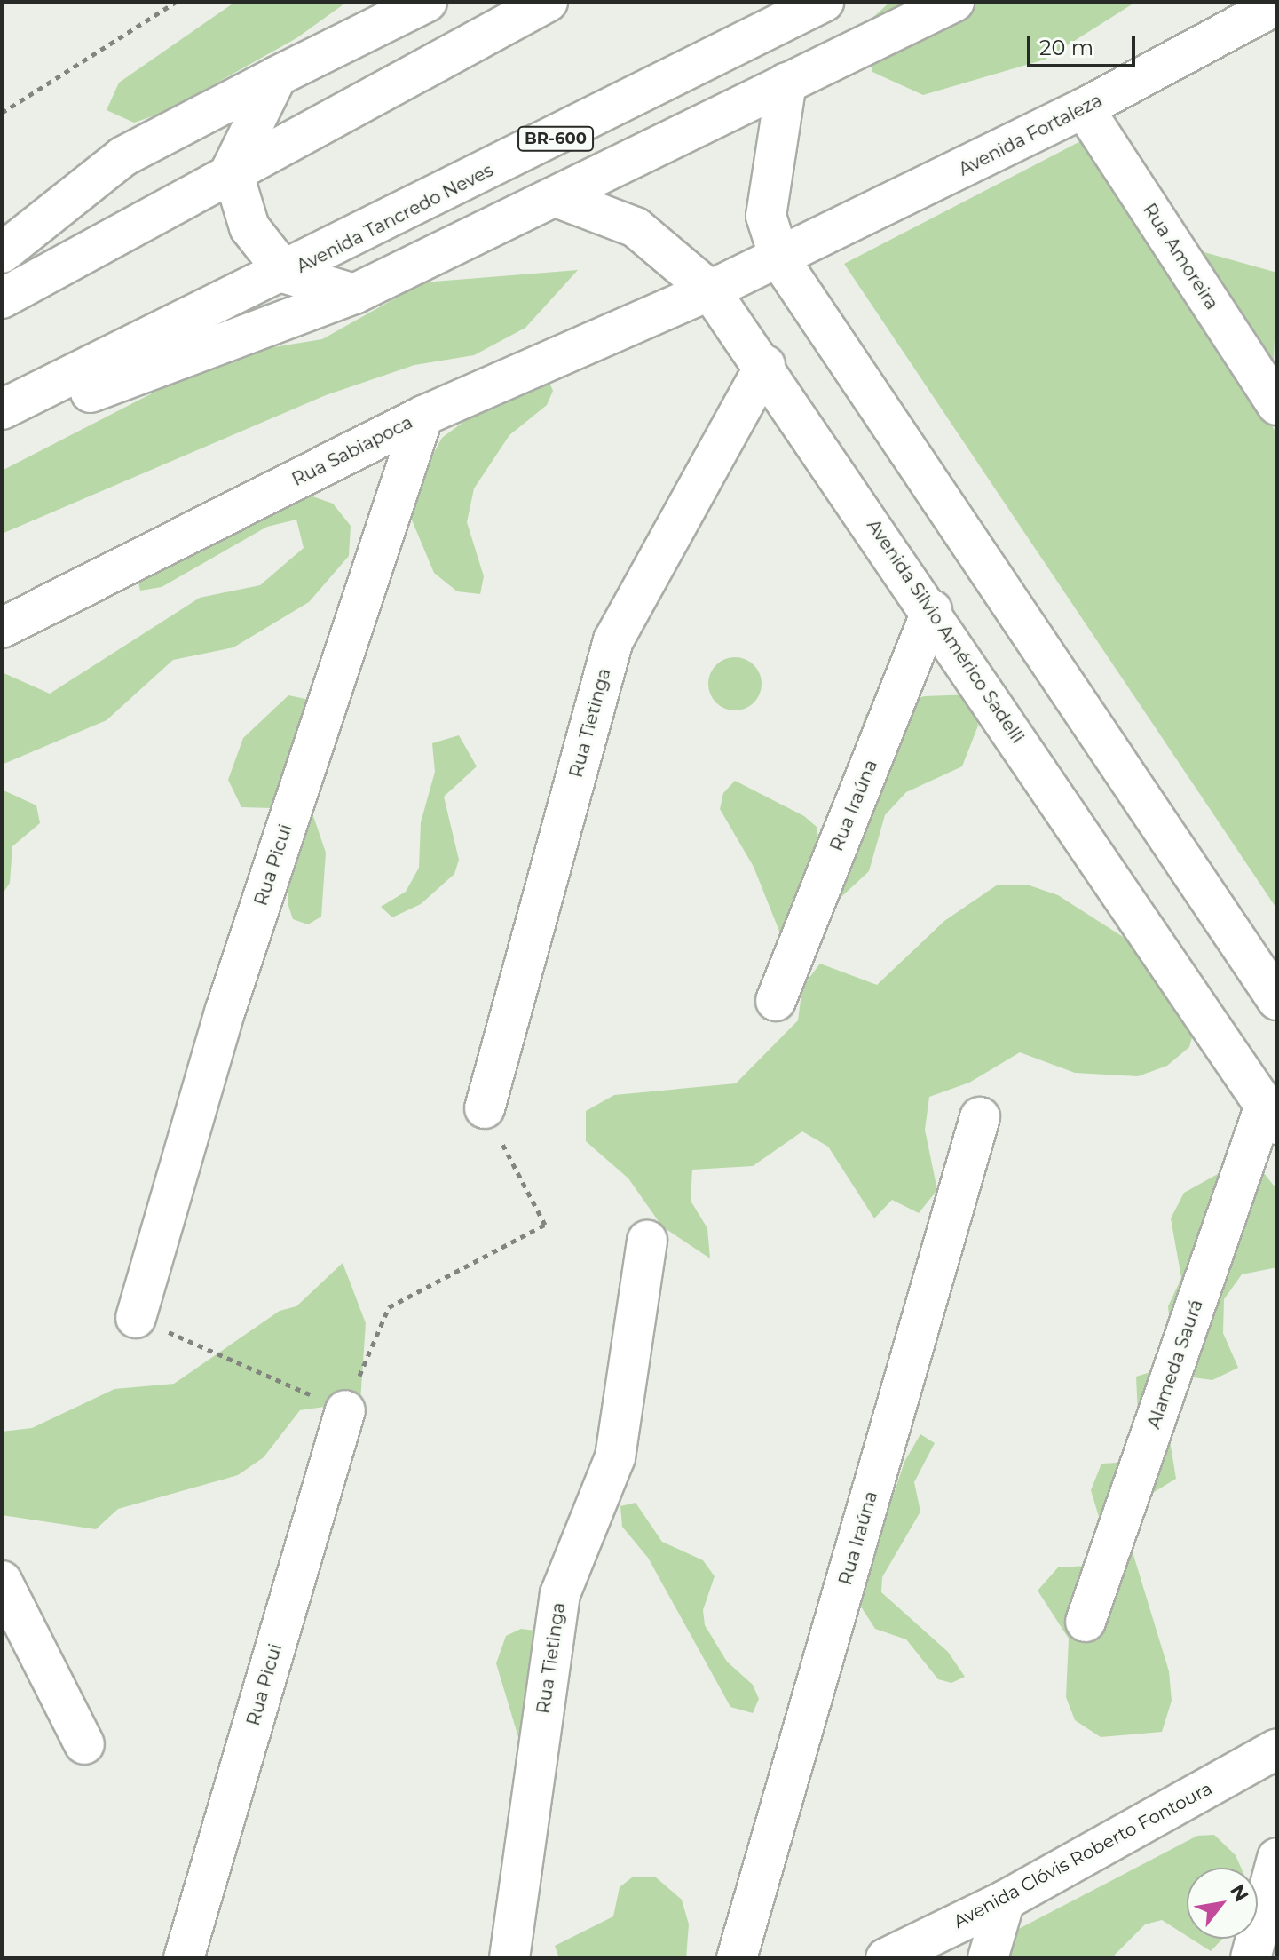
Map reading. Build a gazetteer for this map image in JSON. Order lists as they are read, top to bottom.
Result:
{
  "streets": {
    "street": [
      "Avenida Fortaleza",
      "BR-600",
      "Avenida Tancredo Neves",
      "Rua Amoreira",
      "Rua Sabiapoca",
      "Avenida Silvio Américo Sadelli",
      "Rua Tietinga",
      "Rua Iraúna",
      "Rua Picui",
      "Alameda Saurá",
      "Avenida Clóvis Roberto Fontoura"
    ]
  },
  "crossings": [
    ["Avenida Fortaleza", "Rua Amoreira"],
    ["Avenida Fortaleza", "Rua Sabiapoca"],
    ["Avenida Fortaleza", "Avenida Silvio Américo Sadelli"],
    ["Rua Sabiapoca", "Avenida Silvio Américo Sadelli"],
    ["Rua Sabiapoca", "Rua Picui"],
    ["Avenida Silvio Américo Sadelli", "Rua Tietinga"],
    ["Avenida Silvio Américo Sadelli", "Rua Iraúna"],
    ["Avenida Silvio Américo Sadelli", "Alameda Saurá"]
  ],
  "scale_bar": "20 m",
  "north": "top right"
}
